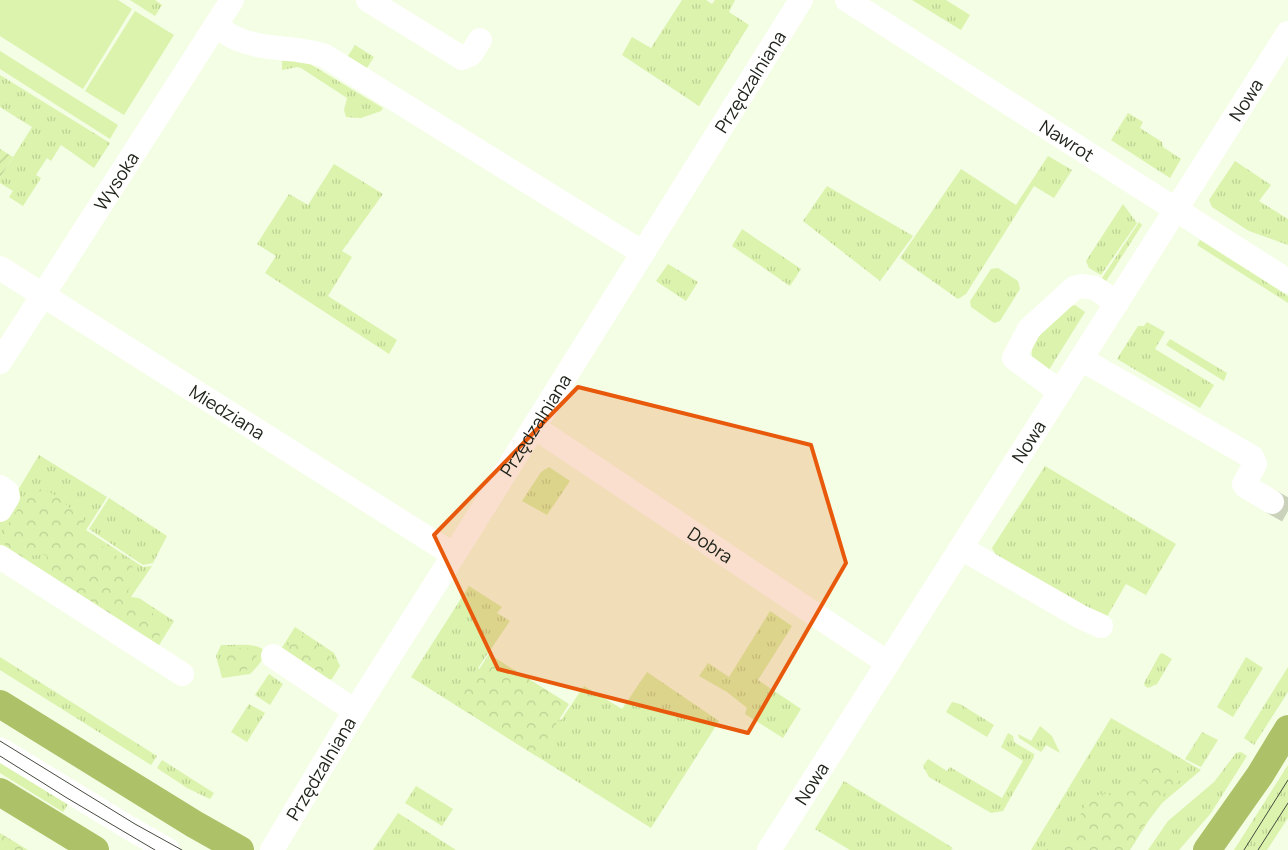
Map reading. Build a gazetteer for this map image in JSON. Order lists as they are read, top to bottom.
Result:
{
  "streets": {
    "street": [
      "Przędzalniana",
      "Nowa",
      "Nawrot",
      "Wysoka",
      "Miedziana",
      "Dobra"
    ]
  },
  "crossings": [
    ["Przędzalniana", "Miedziana"],
    ["Przędzalniana", "Dobra"],
    ["Nowa", "Nawrot"],
    ["Nowa", "Dobra"],
    ["Wysoka", "Miedziana"]
  ]
}
